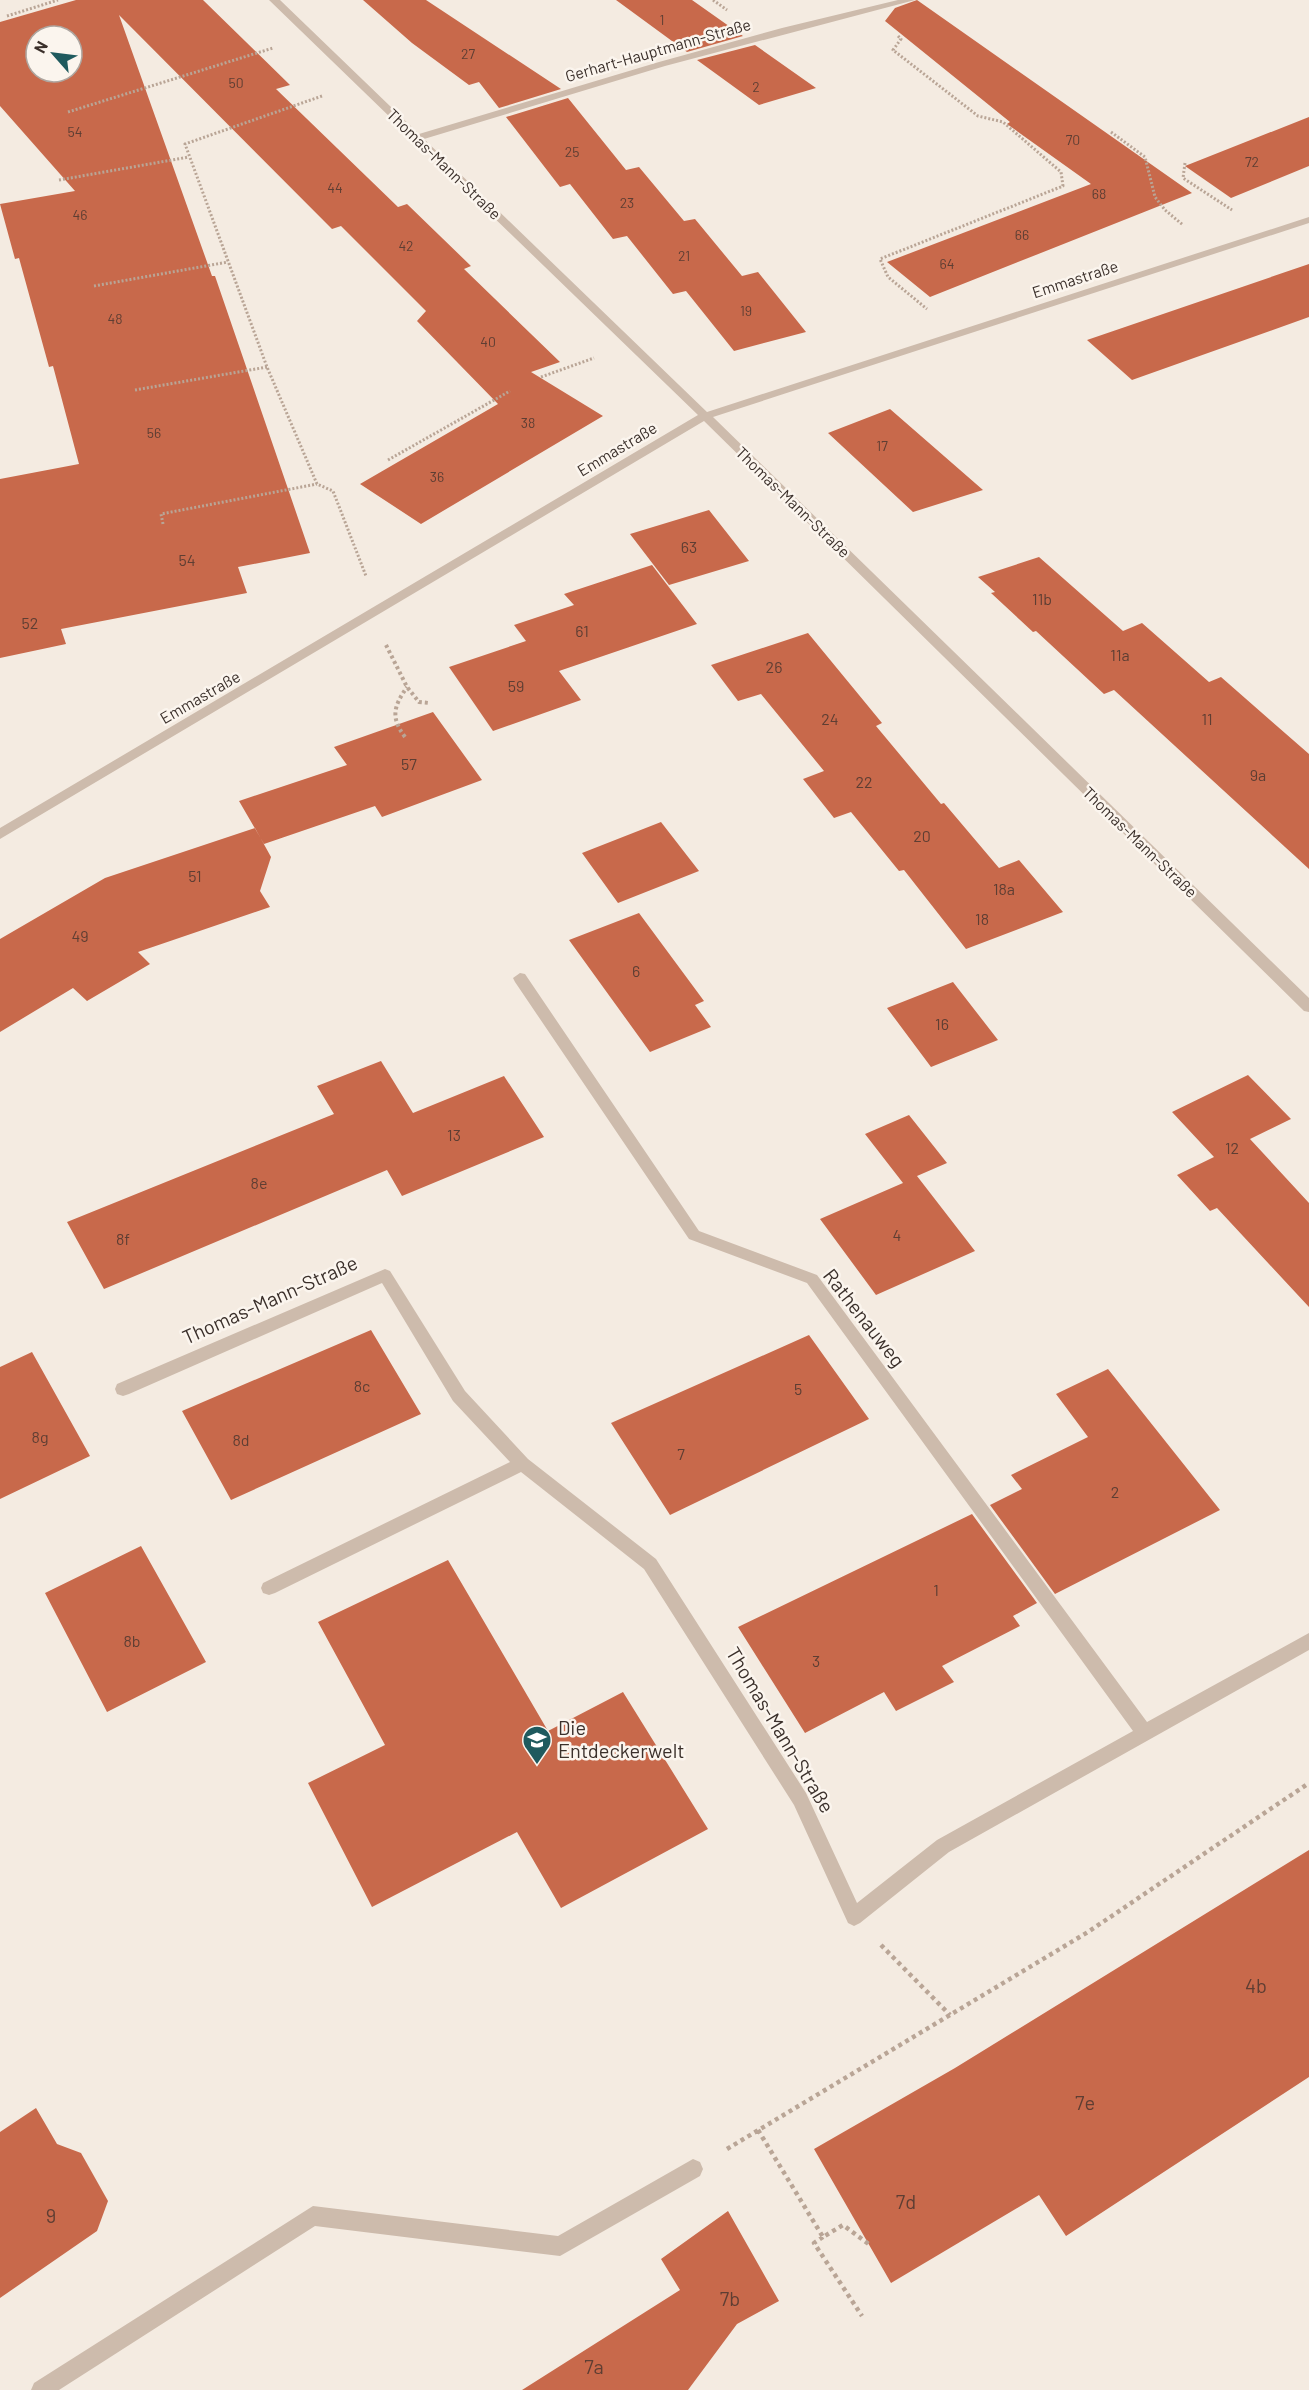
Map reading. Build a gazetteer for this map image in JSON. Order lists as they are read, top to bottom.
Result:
{
  "streets": {
    "street": [
      "Gerhart-Hauptmann-Straße",
      "Thomas-Mann-Straße",
      "Emmastraße",
      "Rathenauweg"
    ]
  },
  "crossings": [
    ["Gerhart-Hauptmann-Straße", "Thomas-Mann-Straße"],
    ["Thomas-Mann-Straße", "Emmastraße"]
  ],
  "places": {
    "school or university": ["Die Entdeckerwelt"]
  },
  "house_numbers": [
    "1",
    "27",
    "50",
    "2",
    "54",
    "70",
    "25",
    "72",
    "44",
    "68",
    "23",
    "46",
    "66",
    "42",
    "21",
    "64",
    "19",
    "48",
    "40",
    "38",
    "56",
    "17",
    "36",
    "63",
    "54",
    "11b",
    "52",
    "61",
    "11a",
    "26",
    "59",
    "24",
    "11",
    "57",
    "9a",
    "22",
    "20",
    "51",
    "18a",
    "18",
    "49",
    "6",
    "16",
    "13",
    "12",
    "8e",
    "4",
    "8f",
    "8c",
    "5",
    "8g",
    "8d",
    "7",
    "2",
    "1",
    "8b",
    "3",
    "4b",
    "7e",
    "7d",
    "9",
    "7b",
    "7a"
  ],
  "north": "top left"
}
